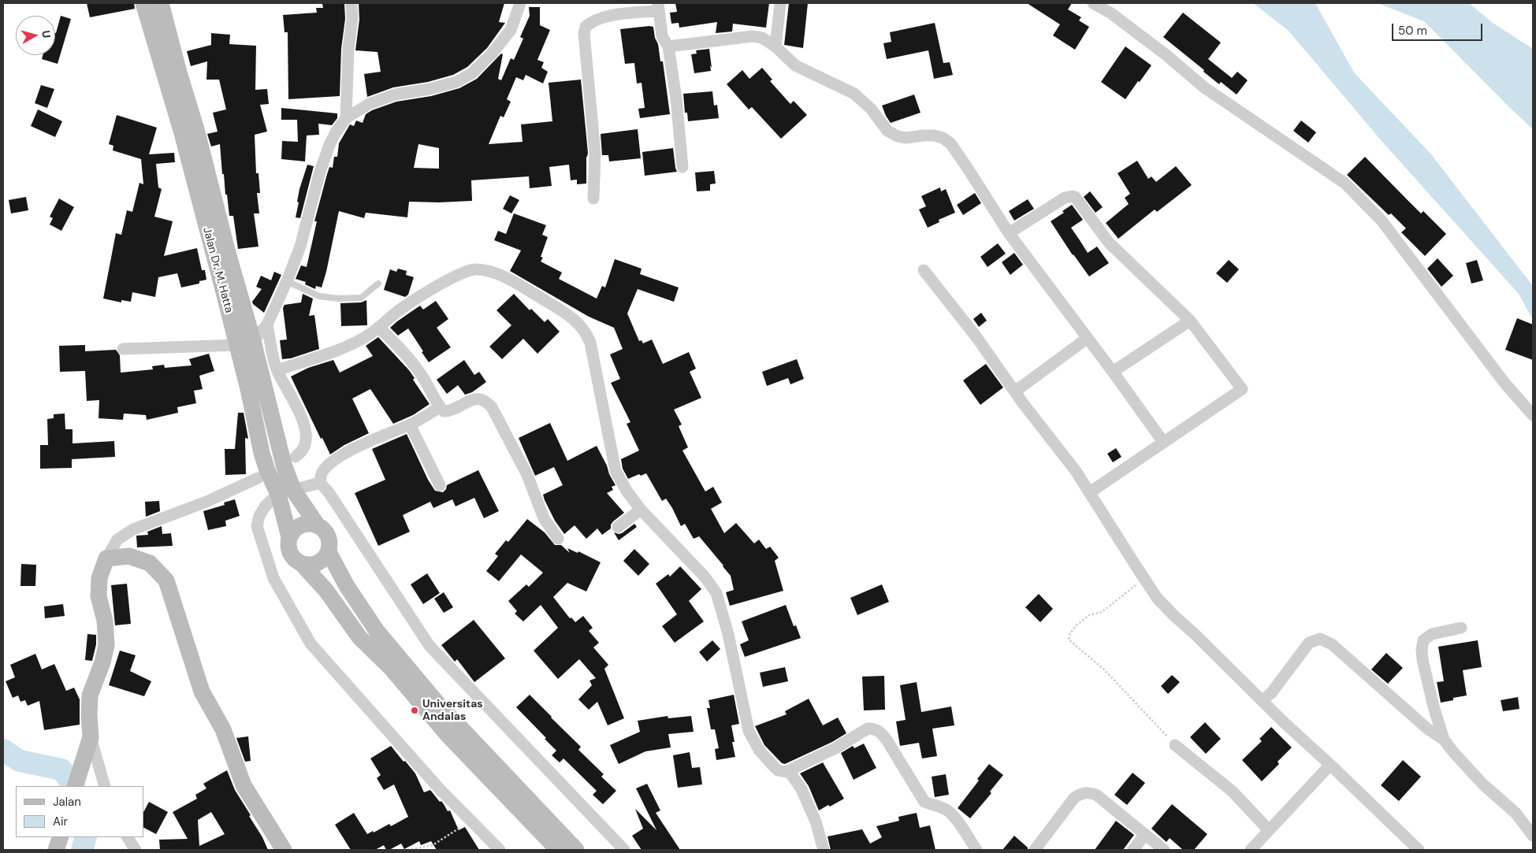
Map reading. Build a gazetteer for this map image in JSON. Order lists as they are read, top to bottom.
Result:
{
  "streets": {
    "street": ["Jalan Dr. M. Hatta"]
  },
  "places": ["Universitas Andalas"],
  "legend": ["Jalan", "Air"],
  "scale_bar": "50 m",
  "north": "right"
}
